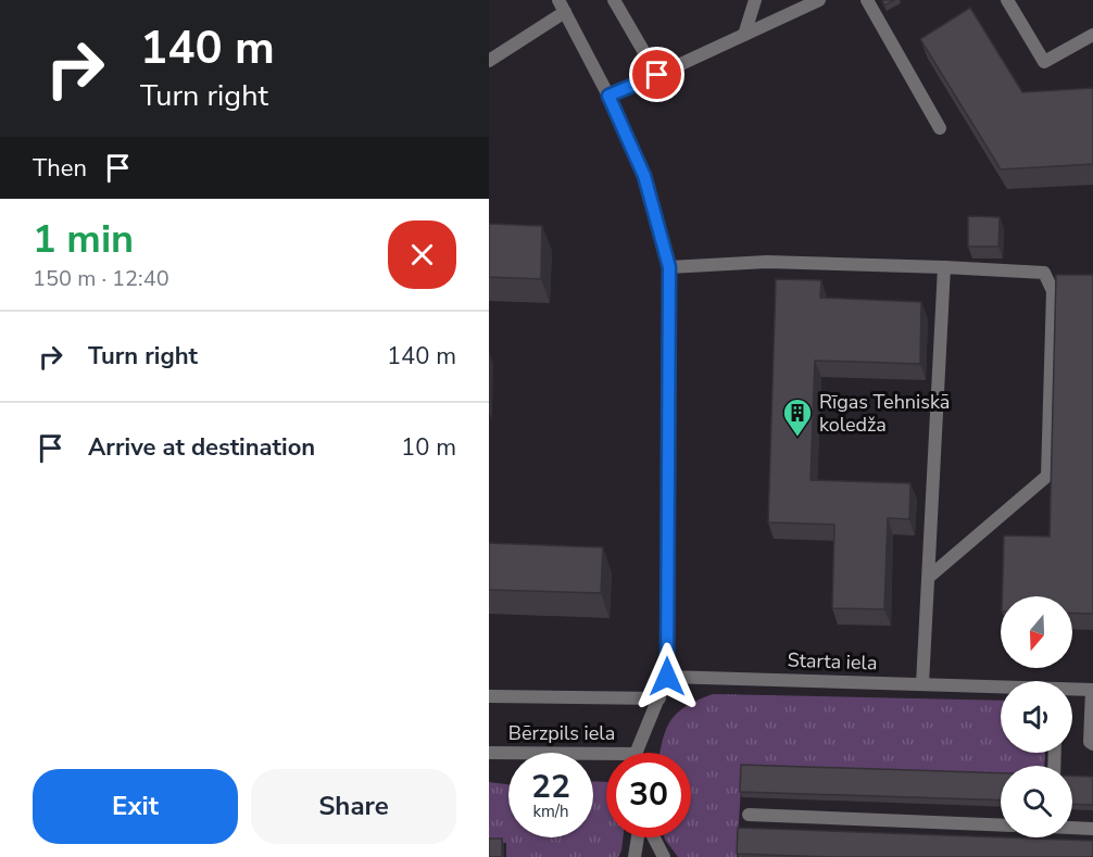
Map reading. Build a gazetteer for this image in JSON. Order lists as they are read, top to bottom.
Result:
{
  "streets": {
    "street": ["Starta iela", "Bērzpils iela"]
  },
  "places": {
    "building": ["Rīgas Tehniskā koledža"]
  },
  "north": "bottom",
  "page": {
    "turn": ["140 m", "Turn right"],
    "then": "Then",
    "heading": ["1 min", "150 m · 12:40"],
    "list": [
      {
        "name": "Turn right",
        "value": "140 m"
      },
      {
        "name": "Arrive at destination",
        "value": "10 m"
      }
    ],
    "speed": "22 km/h",
    "limit": "30",
    "buttons": ["Exit", "Share"]
  }
}
